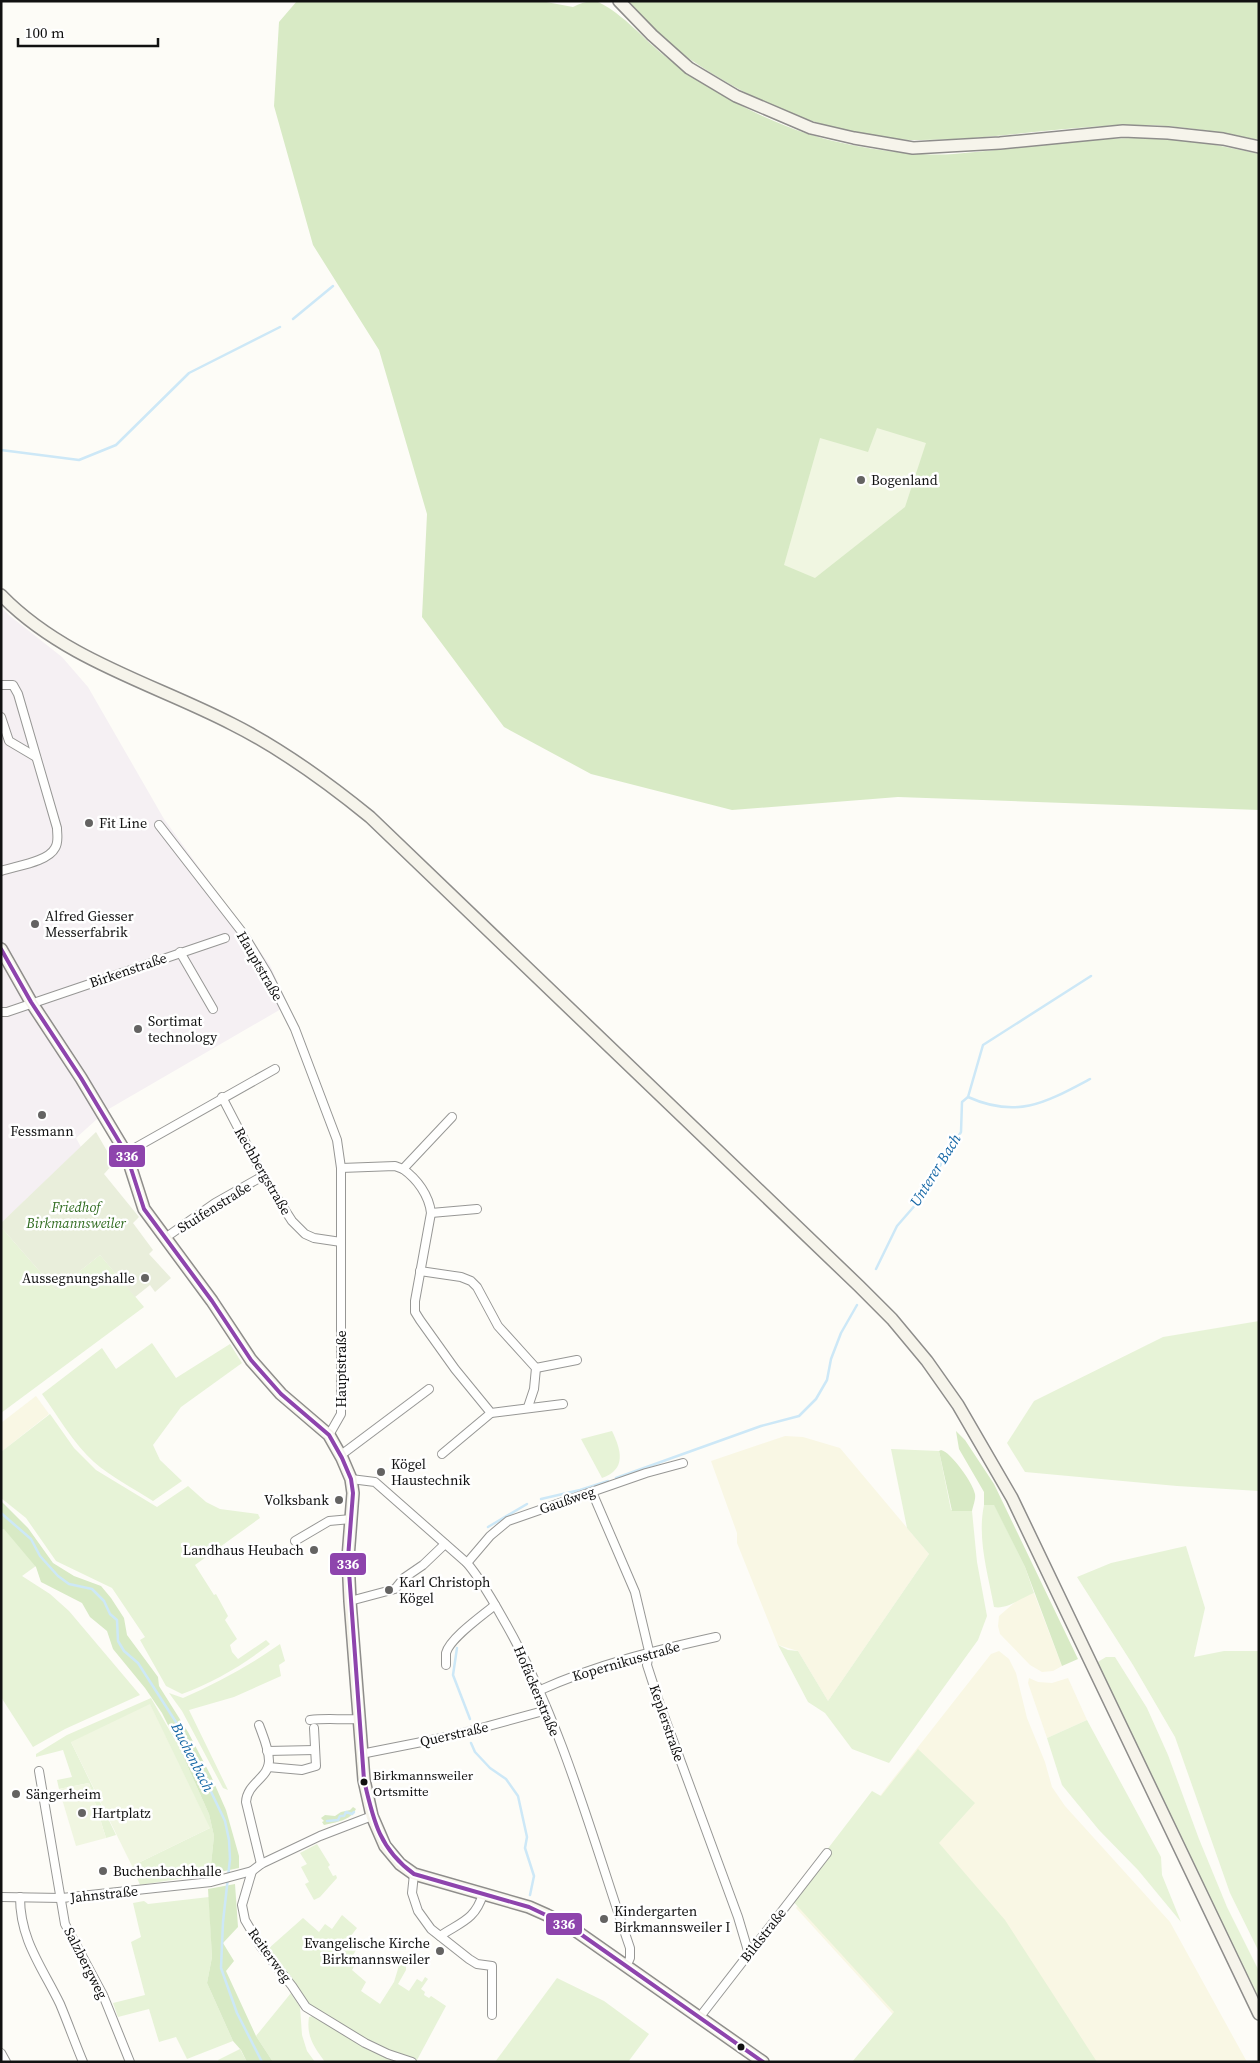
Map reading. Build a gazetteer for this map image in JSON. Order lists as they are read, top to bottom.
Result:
{
  "streets": {
    "street": [
      "Hauptstraße",
      "Birkenstraße",
      "Rechbergstraße",
      "Stuifenstraße",
      "Gaußweg",
      "Kopernikusstraße",
      "Hofäckerstraße",
      "Keplerstraße",
      "Querstraße",
      "Jahnstraße",
      "Bildstraße",
      "Reiterweg",
      "Salzbergweg"
    ]
  },
  "crossings": [
    ["Hauptstraße", "Rechbergstraße"],
    ["Rechbergstraße", "Stuifenstraße"],
    ["Gaußweg", "Hofäckerstraße"],
    ["Gaußweg", "Keplerstraße"],
    ["Kopernikusstraße", "Hofäckerstraße"],
    ["Kopernikusstraße", "Keplerstraße"],
    ["Hofäckerstraße", "Querstraße"],
    ["Keplerstraße", "Bildstraße"],
    ["Jahnstraße", "Reiterweg"],
    ["Jahnstraße", "Salzbergweg"]
  ],
  "water": ["Unterer Bach", "Buchenbach"],
  "parks": ["Friedhof Birkmannsweiler"],
  "places": [
    "Bogenland",
    "Fit Line",
    "Alfred Giesser Messerfabrik",
    "Sortimat technology",
    "Fessmann",
    "Aussegnungshalle",
    "Kögel Haustechnik",
    "Volksbank",
    "Landhaus Heubach",
    "Karl Christoph Kögel",
    "Birkmannsweiler Ortsmitte",
    "Sängerheim",
    "Hartplatz",
    "Buchenbachhalle",
    "Kindergarten Birkmannsweiler I",
    "Evangelische Kirche Birkmannsweiler"
  ],
  "lines": ["transit line 336"],
  "scale_bar": "100 m"
}
